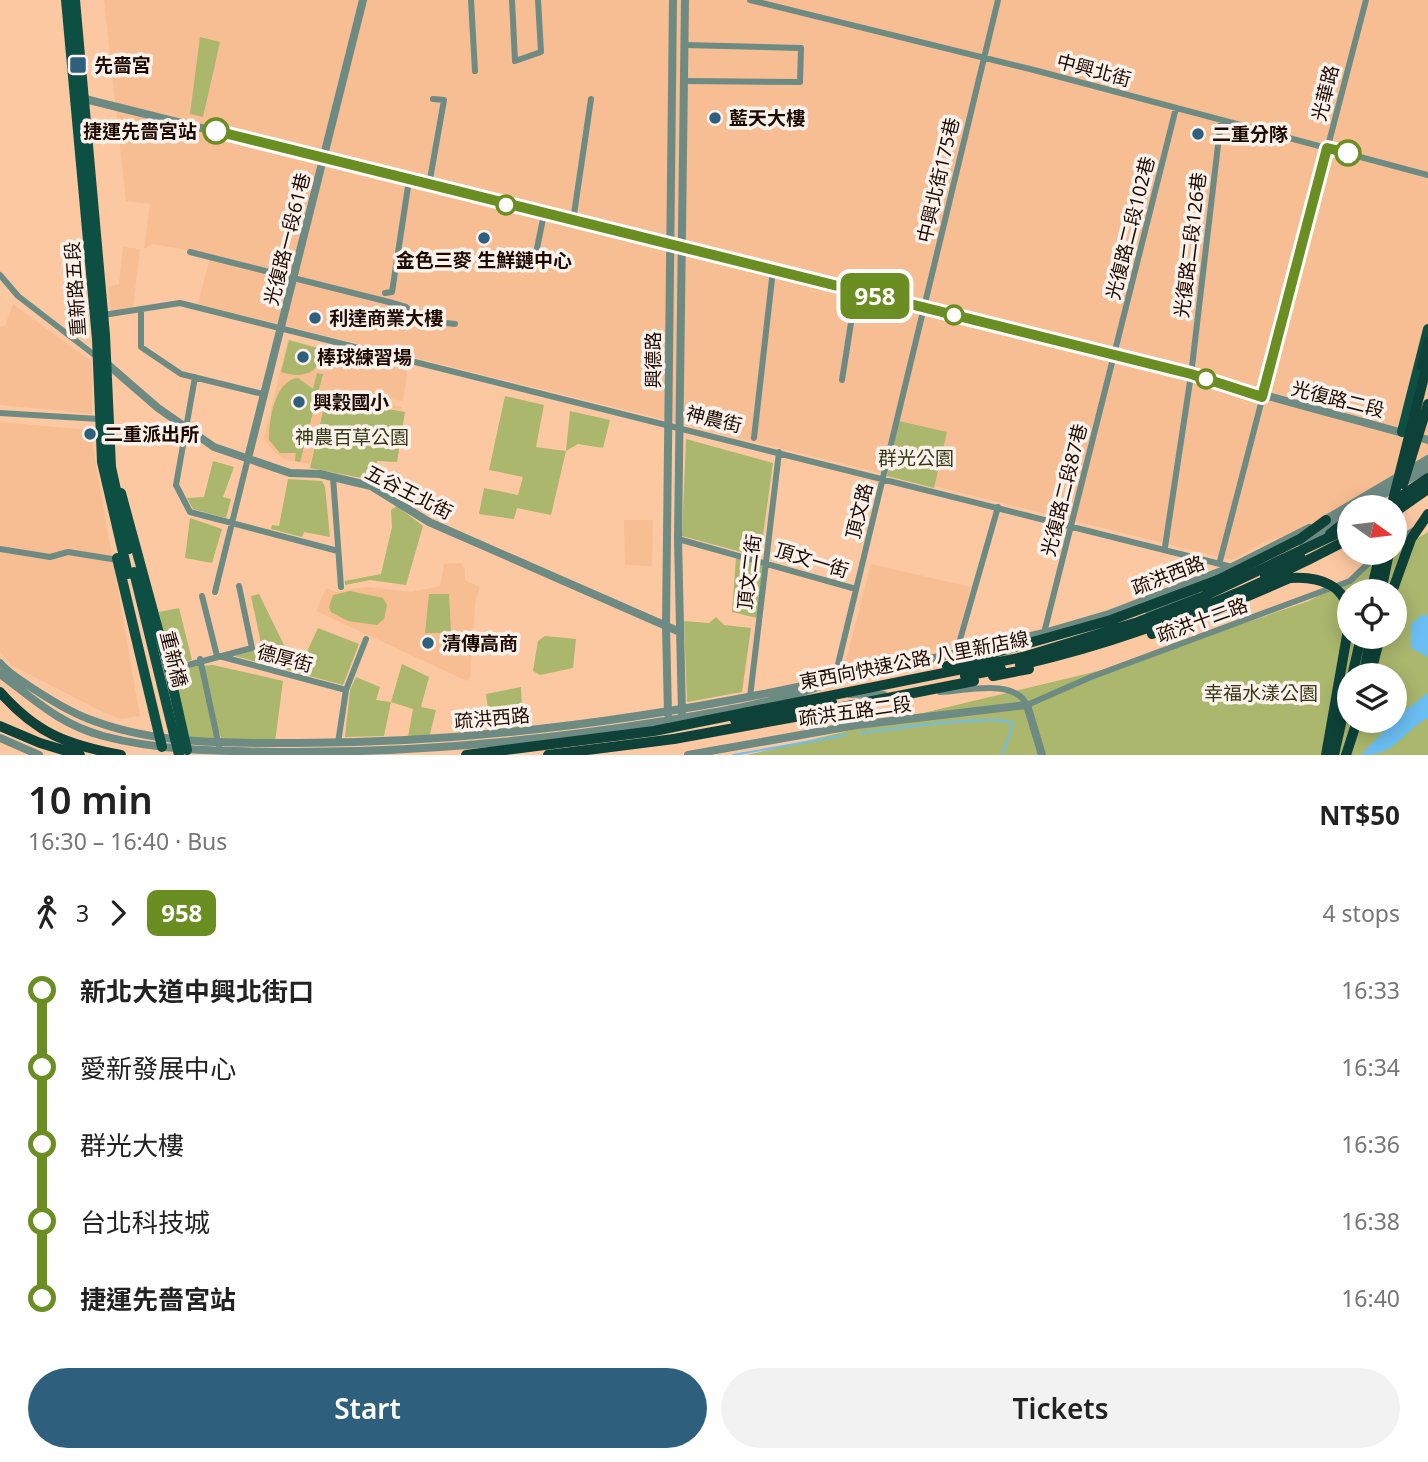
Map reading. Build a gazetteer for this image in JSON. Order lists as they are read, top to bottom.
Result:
{
  "streets": {
    "highway": ["東西向快速公路 八里新店線"],
    "main road": ["重新路五段", "重新橋"],
    "street": [
      "中興北街",
      "光華路",
      "中興北街175巷",
      "光復路二段102巷",
      "光復路一段61巷",
      "光復路二段126巷",
      "興德路",
      "光復路二段",
      "神農街",
      "光復路二段87巷",
      "五谷王北街",
      "頂文路",
      "頂文一街",
      "頂文二街",
      "疏洪西路",
      "疏洪十二路",
      "德厚街",
      "疏洪五路二段"
    ]
  },
  "crossings": [
    ["中興北街", "光華路"],
    ["中興北街", "中興北街175巷"],
    ["中興北街", "光復路二段102巷"],
    ["中興北街", "光復路二段126巷"],
    ["光華路", "光復路二段"],
    ["光華路", "神農街"],
    ["中興北街175巷", "光復路二段"],
    ["中興北街175巷", "頂文路"],
    ["光復路二段102巷", "光復路二段"],
    ["光復路二段102巷", "光復路二段87巷"],
    ["光復路一段61巷", "光復路二段"],
    ["光復路一段61巷", "神農街"],
    ["光復路一段61巷", "五谷王北街"],
    ["光復路二段126巷", "光復路二段"],
    ["光復路二段126巷", "神農街"],
    ["重新路五段", "光復路二段"],
    ["重新路五段", "神農街"],
    ["重新路五段", "五谷王北街"],
    ["重新路五段", "重新橋"],
    ["興德路", "光復路二段"],
    ["興德路", "神農街"],
    ["興德路", "五谷王北街"],
    ["興德路", "頂文一街"],
    ["興德路", "疏洪西路"],
    ["光復路二段", "光復路二段87巷"],
    ["光復路二段", "頂文路"],
    ["神農街", "光復路二段87巷"],
    ["神農街", "頂文路"],
    ["神農街", "頂文二街"],
    ["神農街", "疏洪西路"],
    ["光復路二段87巷", "疏洪西路"],
    ["頂文路", "頂文一街"],
    ["頂文路", "疏洪西路"],
    ["頂文一街", "頂文二街"],
    ["頂文二街", "疏洪西路"],
    ["疏洪西路", "重新橋"],
    ["疏洪十二路", "疏洪五路二段"]
  ],
  "parks": ["神農百草公園", "群光公園", "幸福水漾公園"],
  "places": {
    "transit": ["先嗇宮"],
    "other": [
      "藍天大樓",
      "捷運先嗇宮站",
      "二重分隊",
      "金色三麥 生鮮鏈中心",
      "利達商業大樓",
      "棒球練習場",
      "興穀國小",
      "二重派出所",
      "清傳高商"
    ]
  },
  "lines": ["bus line 958"],
  "north": "right",
  "page": {
    "on_map": "958",
    "heading": ["10 min", "16:30 – 16:40 · Bus", "NT$50"],
    "legs": ["3", "958", "4 stops"],
    "list": [
      {
        "name": "新北大道中興北街口",
        "value": "16:33"
      },
      {
        "name": "愛新發展中心",
        "value": "16:34"
      },
      {
        "name": "群光大樓",
        "value": "16:36"
      },
      {
        "name": "台北科技城",
        "value": "16:38"
      },
      {
        "name": "捷運先嗇宮站",
        "value": "16:40"
      }
    ],
    "buttons": ["Start", "Tickets"]
  }
}
